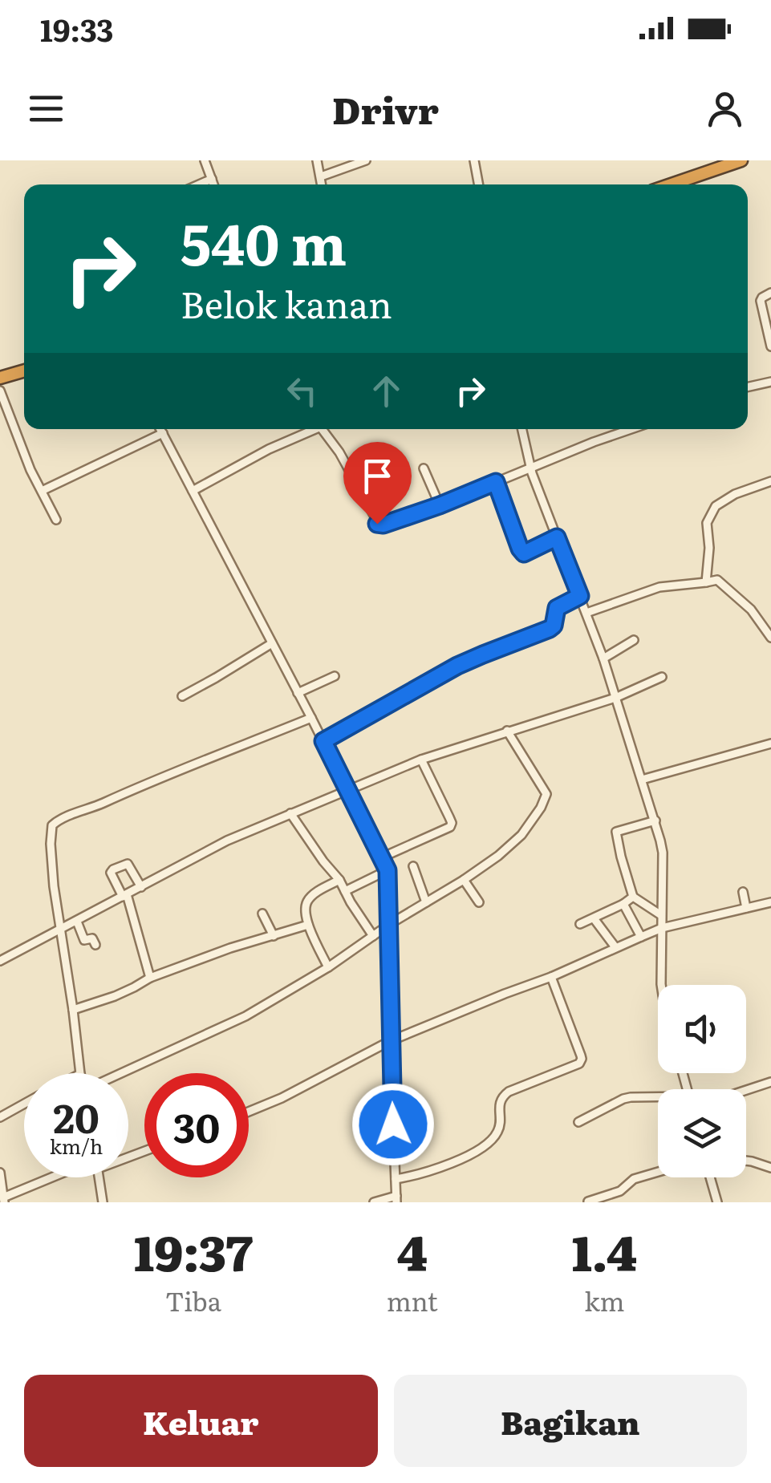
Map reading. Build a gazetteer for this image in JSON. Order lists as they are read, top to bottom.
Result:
{
  "page": {
    "status": "19:33",
    "header": "Drivr",
    "turn": ["540 m", "Belok kanan"],
    "speed": "20 km/h",
    "limit": "30",
    "eta": [
      "19:37",
      "Tiba",
      "4",
      "mnt",
      "1.4",
      "km"
    ],
    "buttons": ["Keluar", "Bagikan"]
  }
}
